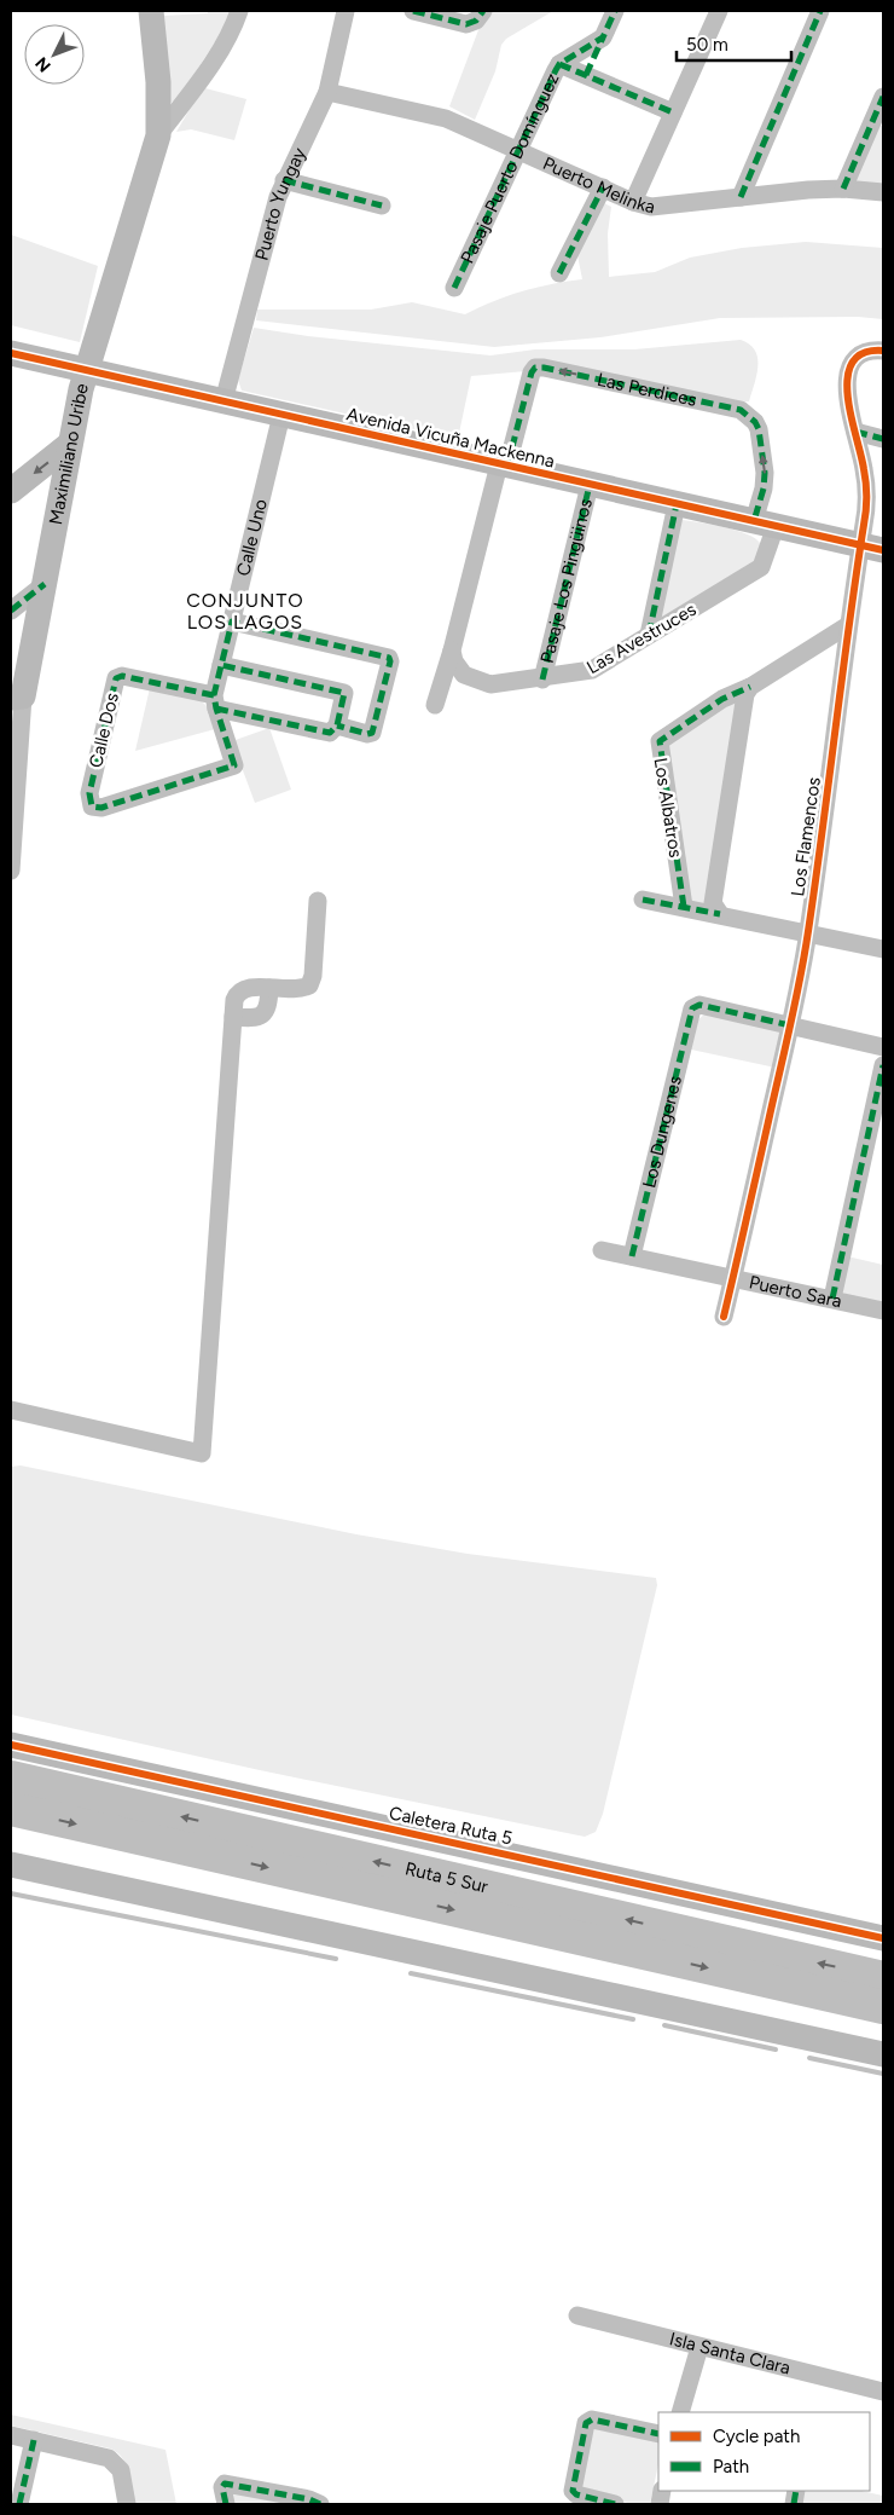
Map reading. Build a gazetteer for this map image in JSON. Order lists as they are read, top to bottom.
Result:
{
  "streets": {
    "highway": ["Ruta 5 Sur"],
    "street": [
      "Pasaje Puerto Domínguez",
      "Puerto Melinka",
      "Puerto Yungay",
      "Las Perdices",
      "Avenida Vicuña Mackenna",
      "Maximiliano Uribe",
      "Calle Uno",
      "Pasaje Los Pingüinos",
      "Las Avestruces",
      "Calle Dos",
      "Los Albatros",
      "Los Flamencos",
      "Los Dungenes",
      "Puerto Sara",
      "Caletera Ruta 5",
      "Isla Santa Clara"
    ]
  },
  "crossings": [
    ["Pasaje Puerto Domínguez", "Puerto Melinka"],
    ["Puerto Melinka", "Puerto Yungay"],
    ["Puerto Yungay", "Avenida Vicuña Mackenna"],
    ["Las Perdices", "Avenida Vicuña Mackenna"],
    ["Las Perdices", "Las Avestruces"],
    ["Avenida Vicuña Mackenna", "Maximiliano Uribe"],
    ["Avenida Vicuña Mackenna", "Calle Uno"],
    ["Avenida Vicuña Mackenna", "Pasaje Los Pingüinos"],
    ["Avenida Vicuña Mackenna", "Las Avestruces"],
    ["Avenida Vicuña Mackenna", "Los Flamencos"],
    ["Calle Uno", "Calle Dos"],
    ["Pasaje Los Pingüinos", "Las Avestruces"],
    ["Los Albatros", "Los Flamencos"],
    ["Los Flamencos", "Los Dungenes"],
    ["Los Flamencos", "Puerto Sara"],
    ["Los Dungenes", "Puerto Sara"]
  ],
  "districts": ["CONJUNTO LOS LAGOS"],
  "legend": ["Cycle path", "Path"],
  "scale_bar": "50 m",
  "north": "bottom left"
}
